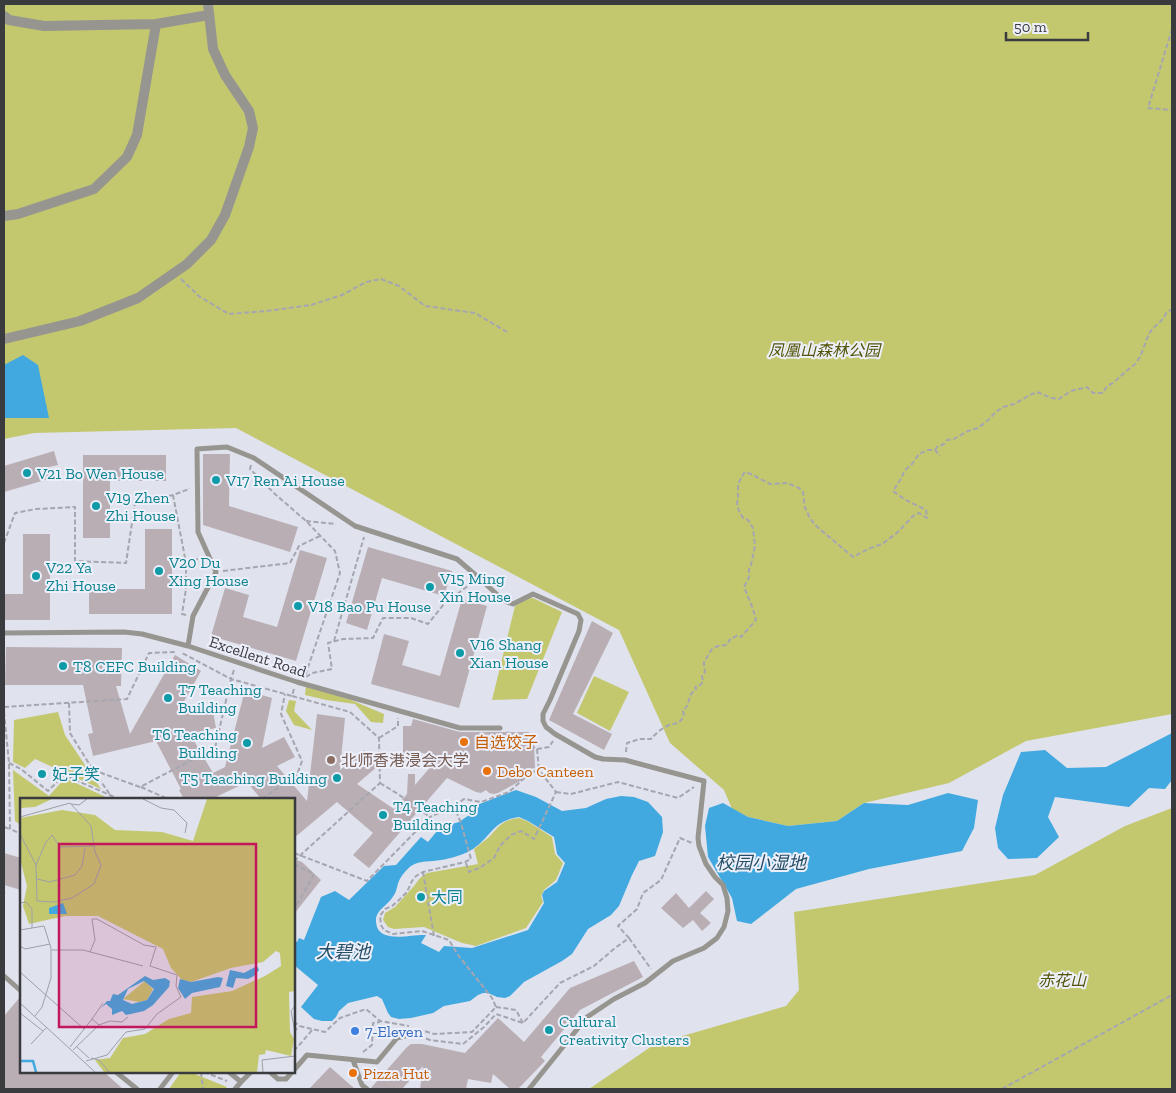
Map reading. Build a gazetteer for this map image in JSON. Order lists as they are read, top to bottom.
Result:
{
  "streets": {
    "lane": ["Excellent Road"]
  },
  "water": ["校园小湿地", "大碧池"],
  "parks": ["凤凰山森林公园", "赤花山"],
  "places": [
    "V21 Bo Wen House",
    "V17 Ren Ai House",
    "V19 Zhen Zhi House",
    "V20 Du Xing House",
    "V22 Ya Zhi House",
    "V15 Ming Xin House",
    "V18 Bao Pu House",
    "V16 Shang Xian House",
    "T8 CEFC Building",
    "T7 Teaching Building",
    "自选饺子",
    "T6 Teaching Building",
    "北师香港浸会大学",
    "Debo Canteen",
    "妃子笑",
    "T5 Teaching Building",
    "T4 Teaching Building",
    "大同",
    "Cultural Creativity Clusters",
    "7-Eleven",
    "Pizza Hut"
  ],
  "scale_bar": "50 m"
}
